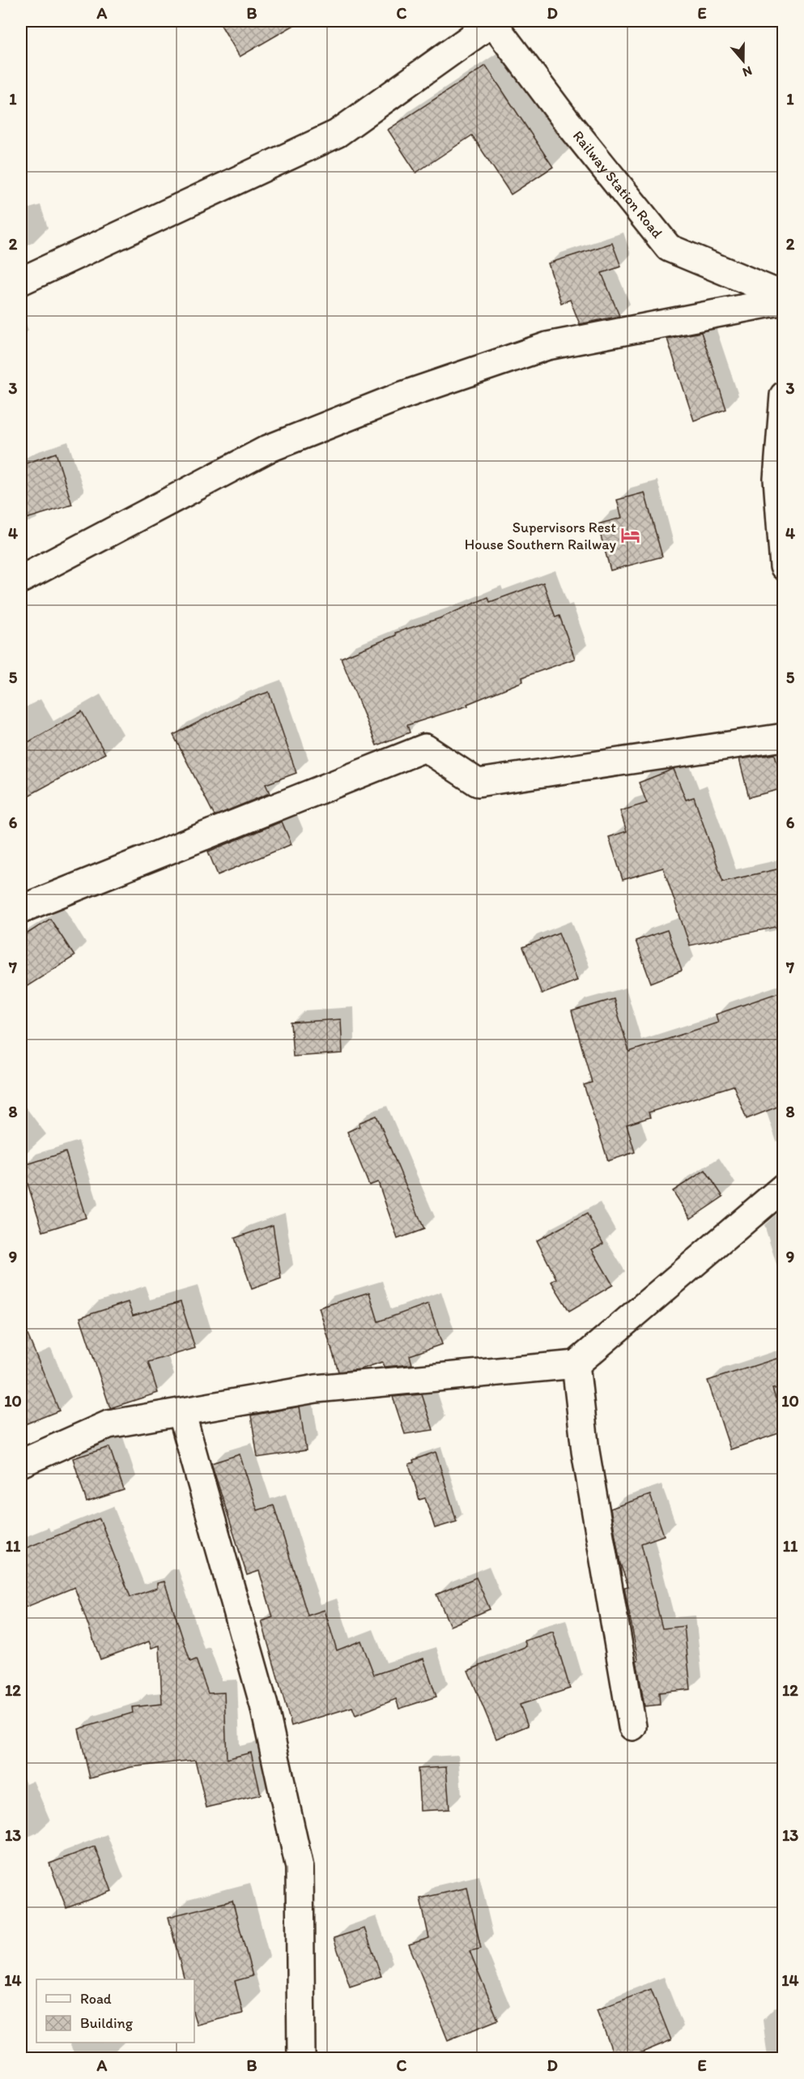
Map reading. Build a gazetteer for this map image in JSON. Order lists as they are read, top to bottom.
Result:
{
  "streets": {
    "street": ["Railway Station Road"]
  },
  "places": {
    "hotel": ["Supervisors Rest House Southern Railway"]
  },
  "legend": ["Road", "Building"],
  "north": "bottom",
  "grid": {
    "columns": [
      "A",
      "B",
      "C",
      "D",
      "E"
    ],
    "rows": [
      "1",
      "2",
      "3",
      "4",
      "5",
      "6",
      "7",
      "8",
      "9",
      "10",
      "11",
      "12",
      "13",
      "14"
    ]
  }
}
